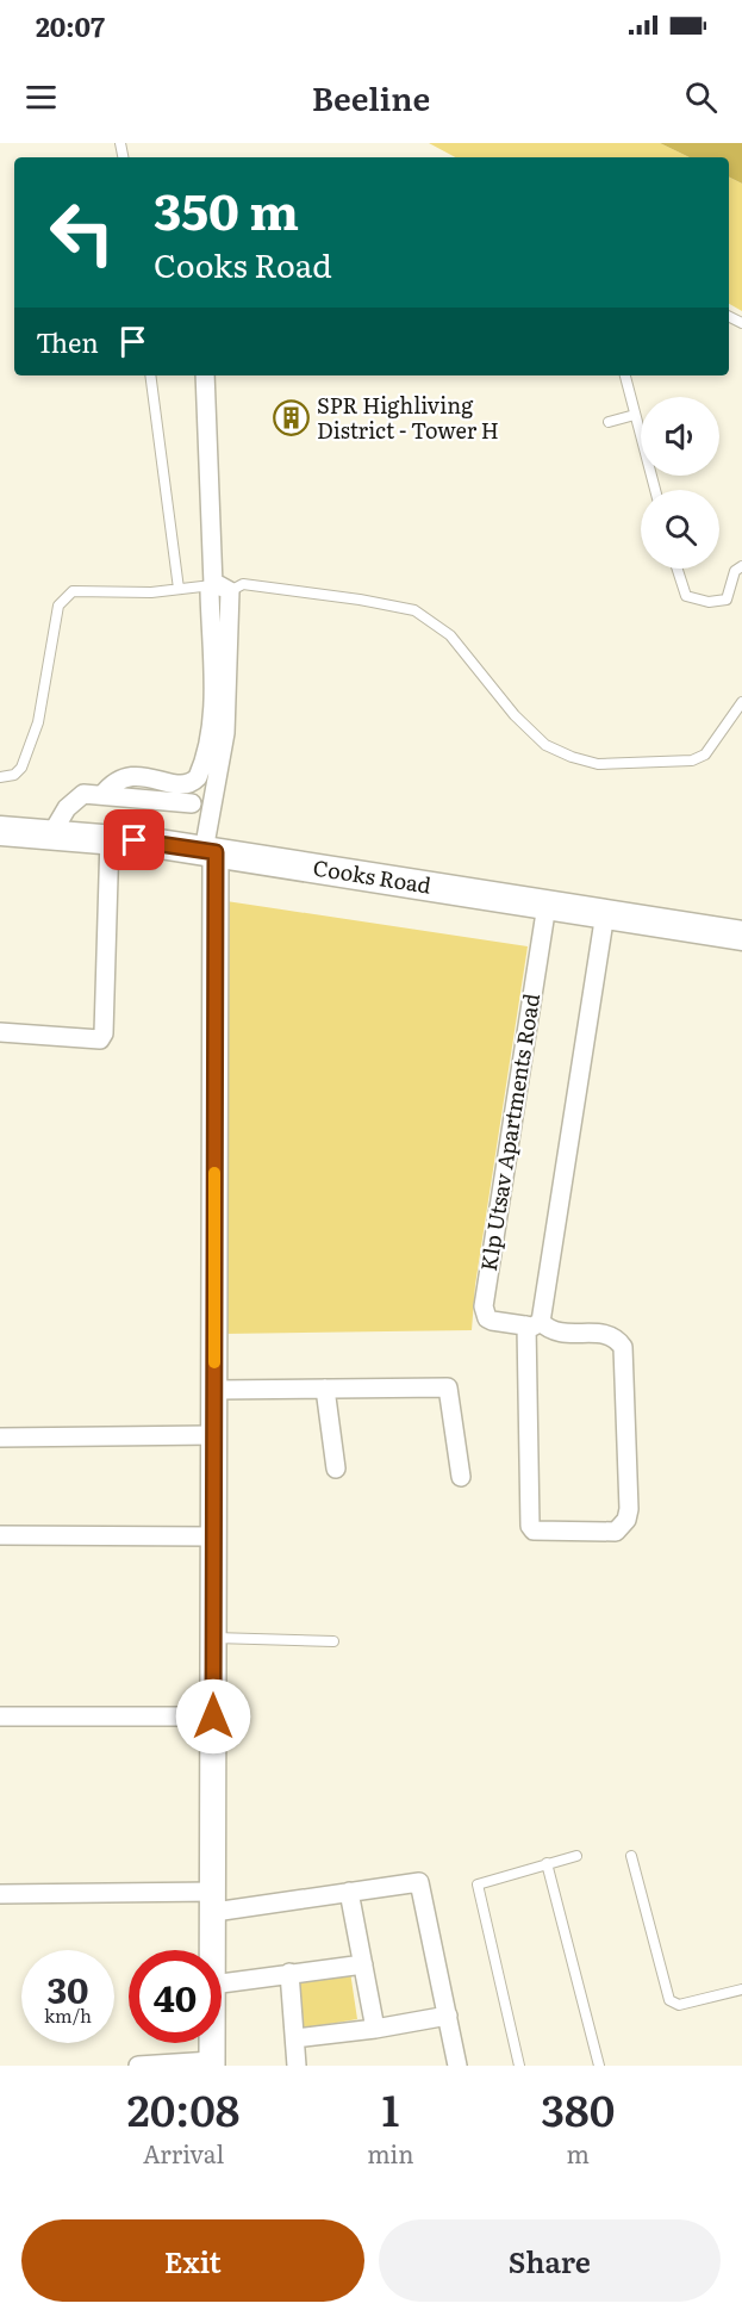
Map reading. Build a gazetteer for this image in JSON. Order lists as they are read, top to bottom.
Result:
{
  "streets": {
    "main road": ["Cooks Road"],
    "street": ["Klp Utsav Apartments Road"]
  },
  "crossings": [
    ["Cooks Road", "Klp Utsav Apartments Road"]
  ],
  "places": {
    "building": ["SPR Highliving District - Tower H"]
  },
  "page": {
    "status": "20:07",
    "header": "Beeline",
    "turn": ["350 m", "Cooks Road"],
    "then": "Then",
    "speed": "30 km/h",
    "limit": "40",
    "eta": [
      "20:08",
      "Arrival",
      "1",
      "min",
      "380",
      "m"
    ],
    "buttons": ["Exit", "Share"]
  }
}
